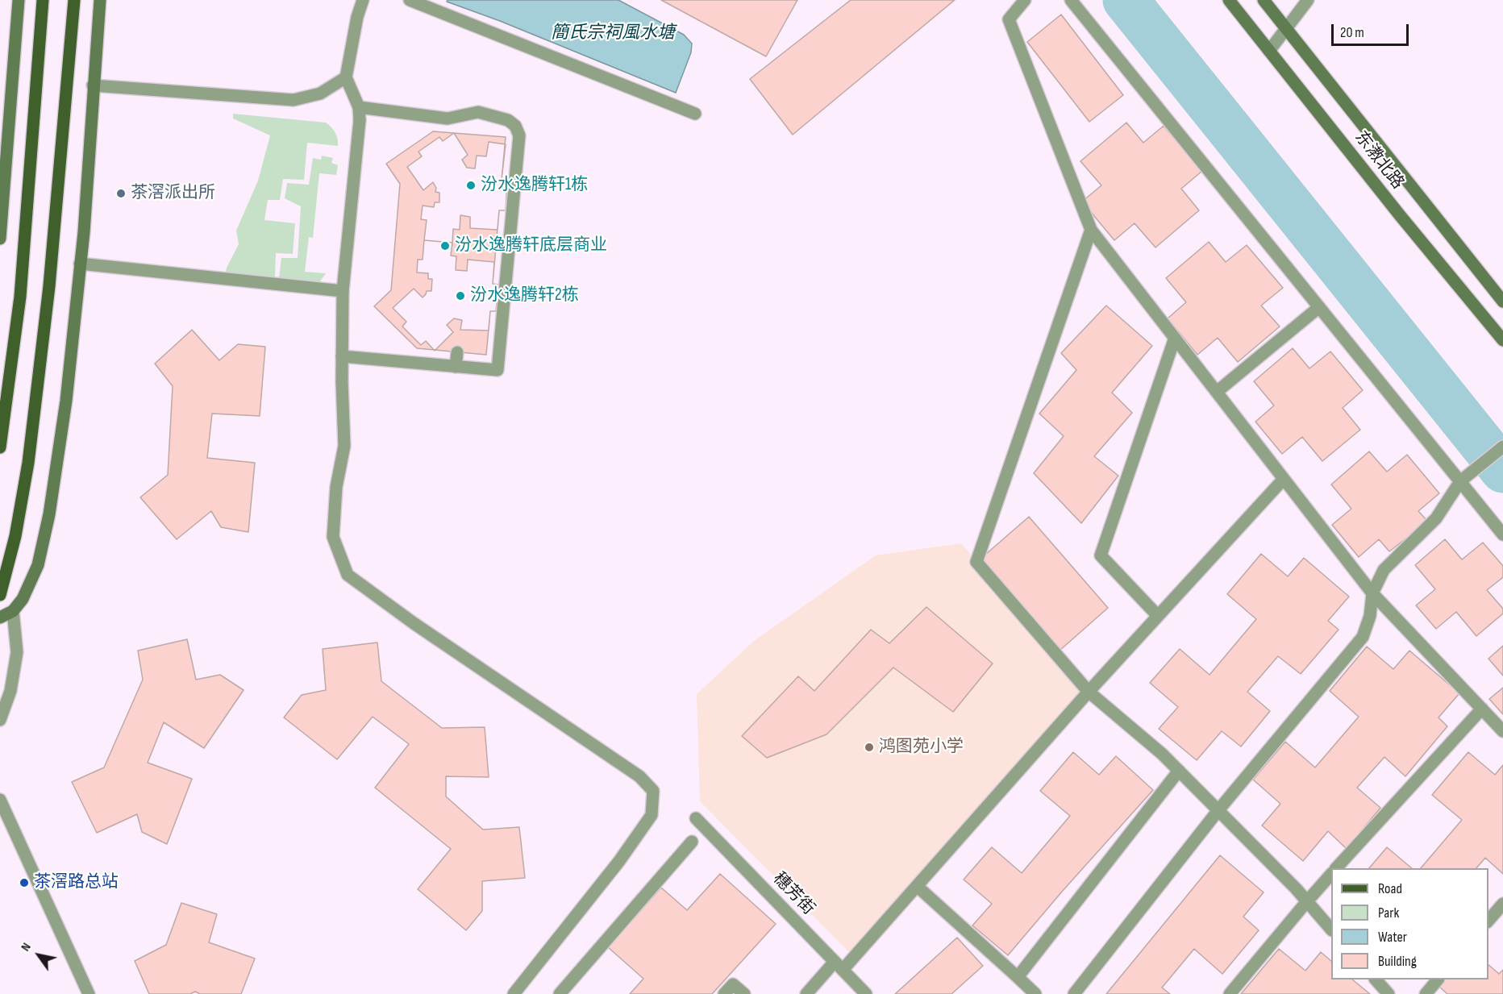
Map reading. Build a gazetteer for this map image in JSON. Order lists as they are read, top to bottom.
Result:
{
  "streets": {
    "street": ["东漖北路", "穗芳街"]
  },
  "water": ["簡氏宗祠風水塘"],
  "places": [
    "汾水逸腾轩1栋",
    "茶滘派出所",
    "汾水逸腾轩底层商业",
    "汾水逸腾轩2栋",
    "鸿图苑小学",
    "茶滘路总站"
  ],
  "legend": [
    "Road",
    "Park",
    "Water",
    "Building"
  ],
  "scale_bar": "20 m",
  "north": "top left"
}
